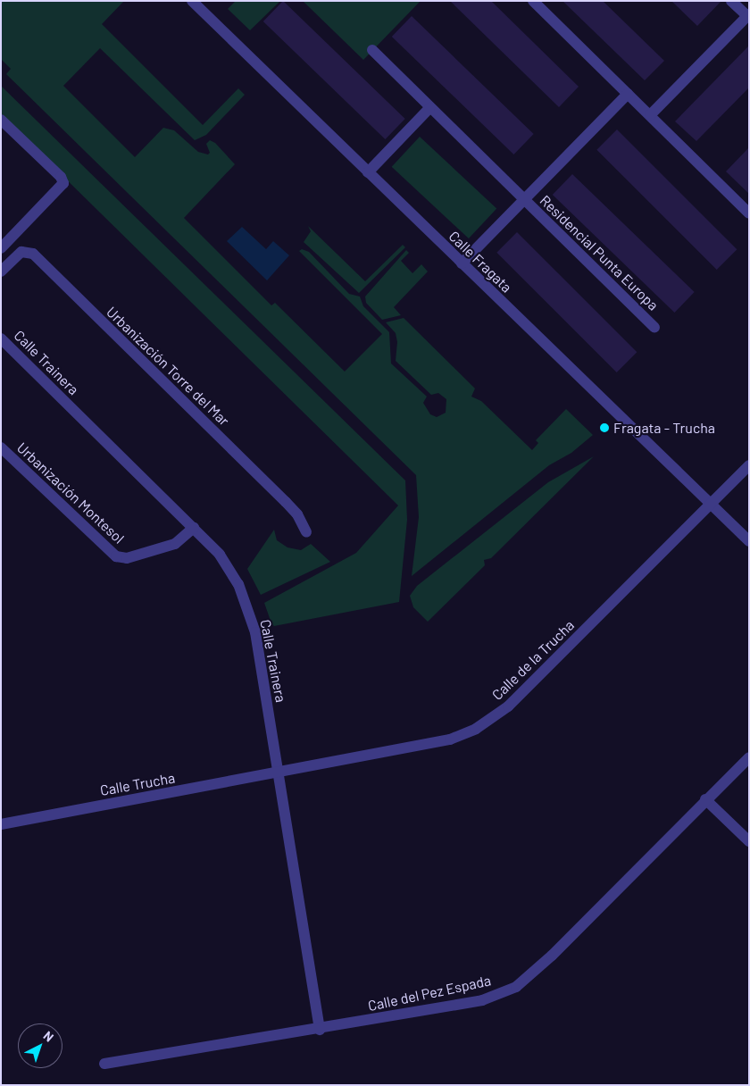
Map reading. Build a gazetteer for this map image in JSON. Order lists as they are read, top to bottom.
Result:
{
  "streets": {
    "street": [
      "Residencial Punta Europa",
      "Calle Fragata",
      "Calle Trainera",
      "Urbanización Torre del Mar",
      "Urbanización Montesol",
      "Calle de la Trucha",
      "Calle Trucha",
      "Calle del Pez Espada"
    ]
  },
  "crossings": [
    ["Residencial Punta Europa", "Calle Fragata"],
    ["Calle Fragata", "Calle de la Trucha"],
    ["Calle Trainera", "Urbanización Montesol"],
    ["Calle Trainera", "Calle de la Trucha"],
    ["Calle Trainera", "Calle Trucha"],
    ["Calle Trainera", "Calle del Pez Espada"],
    ["Calle de la Trucha", "Calle Trucha"]
  ],
  "places": ["Fragata - Trucha"],
  "north": "top right"
}
